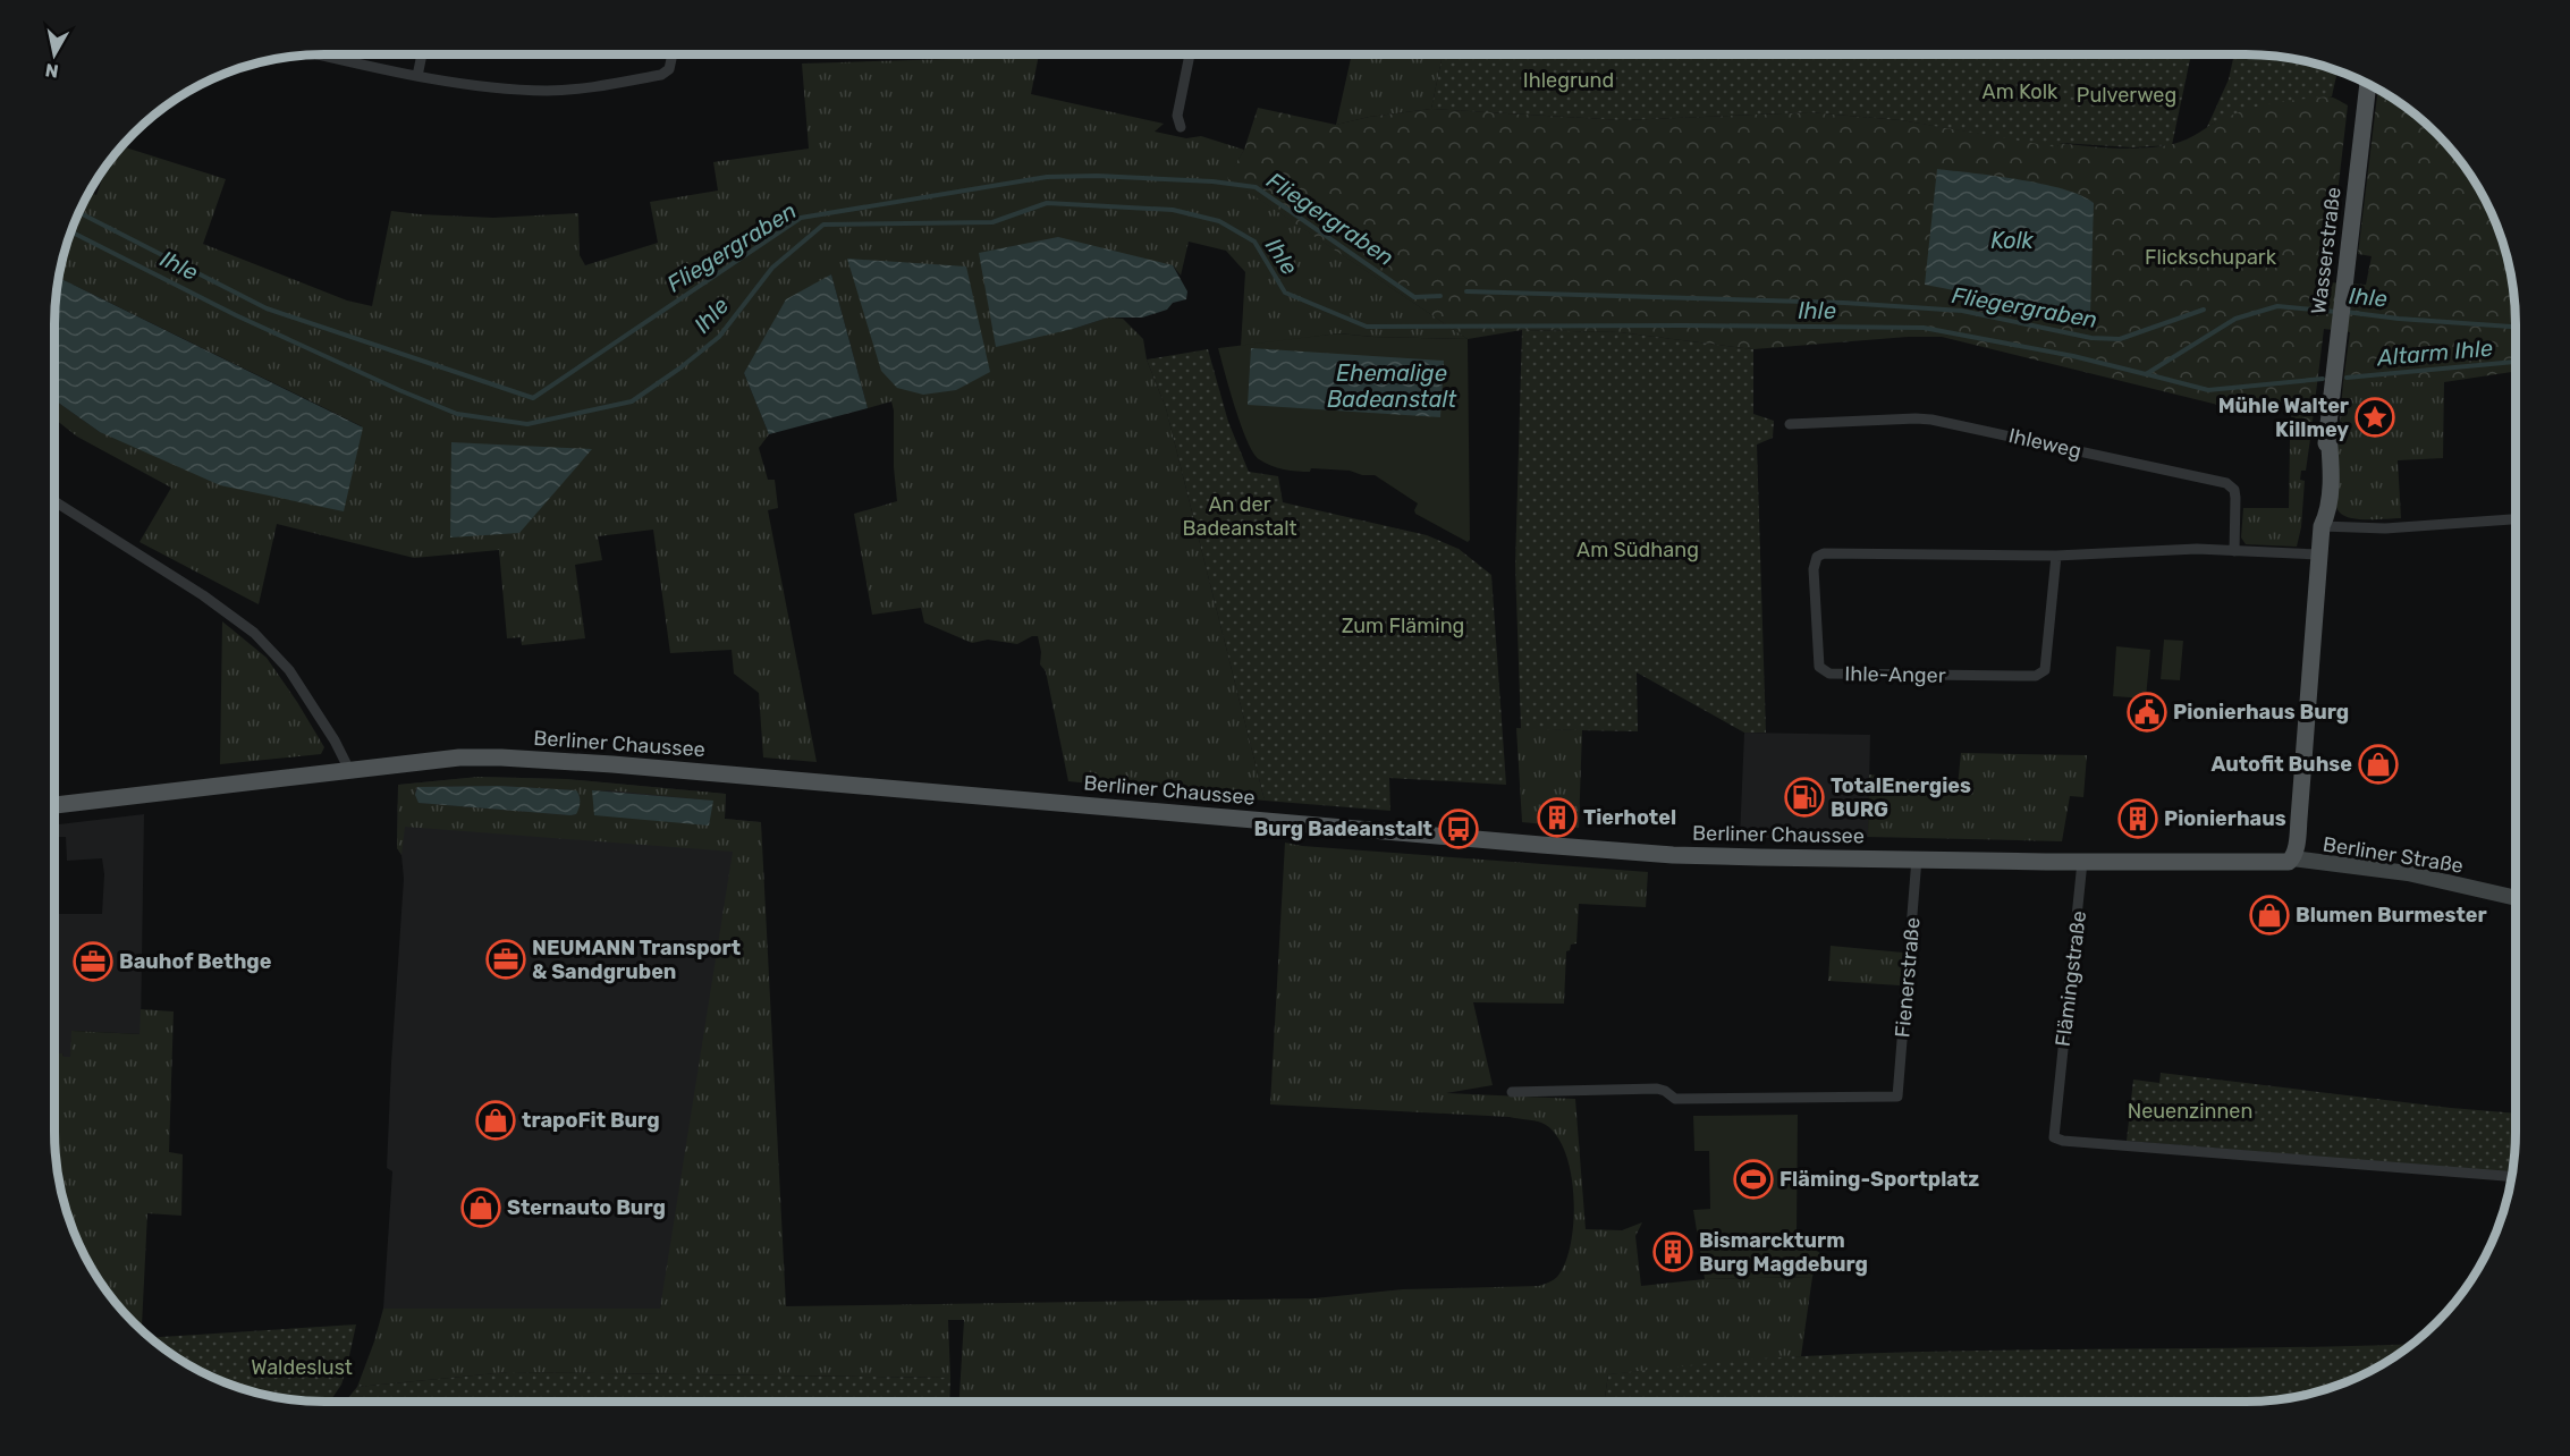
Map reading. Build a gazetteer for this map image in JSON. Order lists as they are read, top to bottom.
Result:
{
  "streets": {
    "main road": ["Wasserstraße", "Berliner Chaussee"],
    "street": [
      "Ihleweg",
      "Ihle-Anger",
      "Berliner Straße",
      "Fienerstraße",
      "Flämingstraße"
    ]
  },
  "crossings": [
    ["Wasserstraße", "Ihle-Anger"],
    ["Wasserstraße", "Berliner Chaussee"],
    ["Wasserstraße", "Berliner Straße"],
    ["Ihleweg", "Ihle-Anger"],
    ["Berliner Chaussee", "Berliner Straße"],
    ["Berliner Chaussee", "Fienerstraße"],
    ["Berliner Chaussee", "Flämingstraße"]
  ],
  "water": [
    "Fliegergraben",
    "Kolk",
    "Ihle",
    "Altarm Ihle",
    "Ehemalige Badeanstalt"
  ],
  "parks": [
    "Ihlegrund",
    "Am Kolk",
    "Pulverweg",
    "Flickschupark",
    "An der Badeanstalt",
    "Am Südhang",
    "Zum Fläming",
    "Neuenzinnen",
    "Waldeslust"
  ],
  "places": {
    "place": ["Mühle Walter Killmey"],
    "public building": ["Pionierhaus Burg"],
    "shop": [
      "Autofit Buhse",
      "Blumen Burmester",
      "trapoFit Burg",
      "Sternauto Burg"
    ],
    "fuel station": ["TotalEnergies BURG"],
    "building": ["Tierhotel", "Pionierhaus", "Bismarckturm Burg Magdeburg"],
    "bus stop": ["Burg Badeanstalt"],
    "office": ["NEUMANN Transport & Sandgruben", "Bauhof Bethge"],
    "sports": ["Fläming-Sportplatz"]
  },
  "north": "bottom"
}
